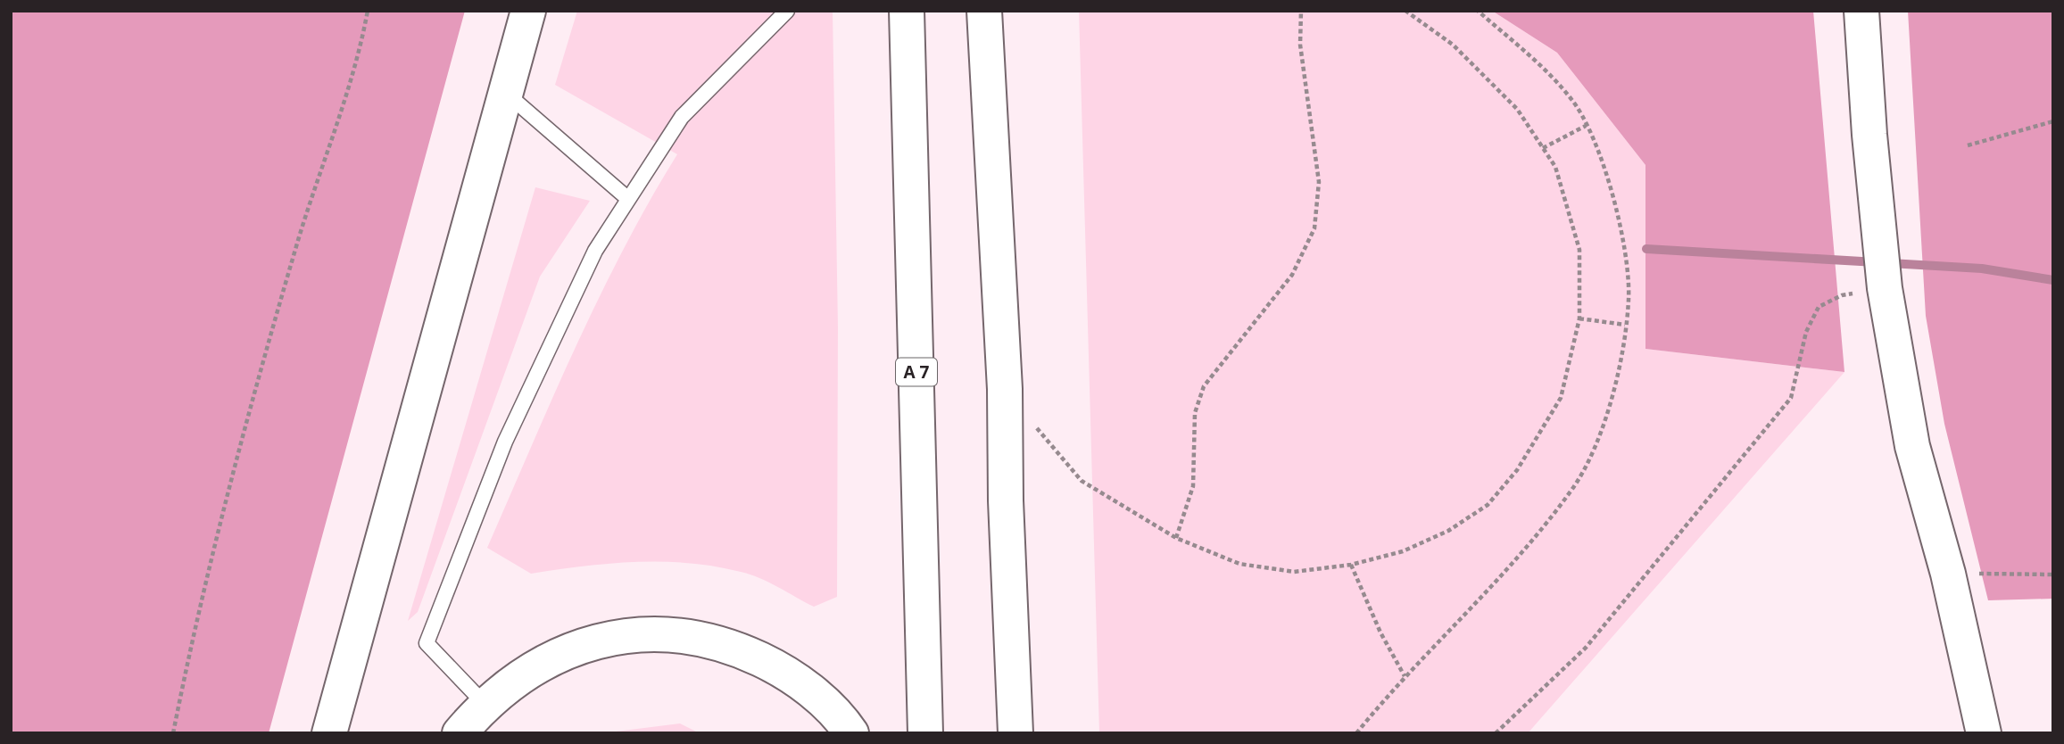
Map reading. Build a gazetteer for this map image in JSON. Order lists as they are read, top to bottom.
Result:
{
  "streets": {
    "main road": ["A 7"]
  }
}
